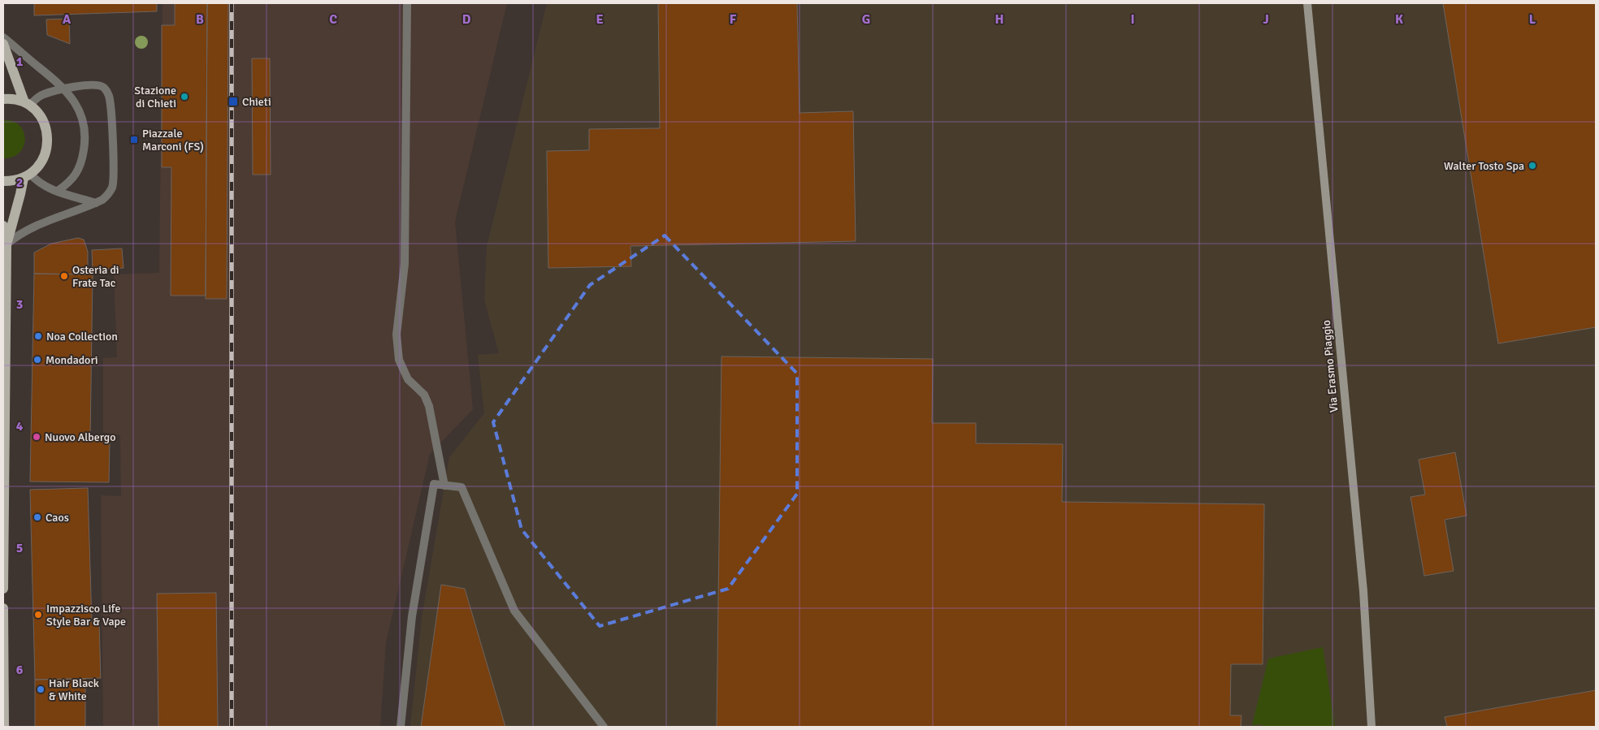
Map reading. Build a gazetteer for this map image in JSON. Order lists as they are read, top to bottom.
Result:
{
  "streets": {
    "street": ["Via Erasmo Piaggio"]
  },
  "places": {
    "other": [
      "Stazione di Chieti",
      "Walter Tosto Spa",
      "Osteria di Frate Tac",
      "Noa Collection",
      "Mondadori",
      "Nuovo Albergo",
      "Caos",
      "Impazzisco Life Style Bar & Vape",
      "Hair Black & White"
    ],
    "transit": ["Chieti", "Piazzale Marconi (FS)"]
  },
  "grid": {
    "columns": [
      "A",
      "B",
      "C",
      "D",
      "E",
      "F",
      "G",
      "H",
      "I",
      "J",
      "K",
      "L"
    ],
    "rows": [
      "1",
      "2",
      "3",
      "4",
      "5",
      "6"
    ]
  }
}
